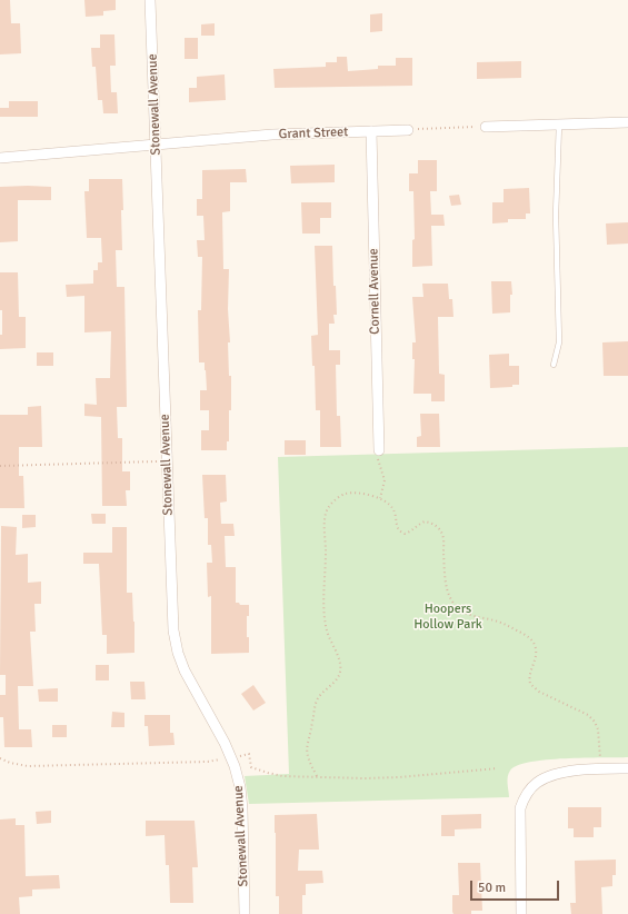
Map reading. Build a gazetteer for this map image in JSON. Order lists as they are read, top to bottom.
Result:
{
  "streets": {
    "street": ["Stonewall Avenue", "Grant Street", "Cornell Avenue"]
  },
  "crossings": [
    ["Stonewall Avenue", "Grant Street"],
    ["Grant Street", "Cornell Avenue"]
  ],
  "parks": ["Hoopers Hollow Park"],
  "scale_bar": "50 m"
}
